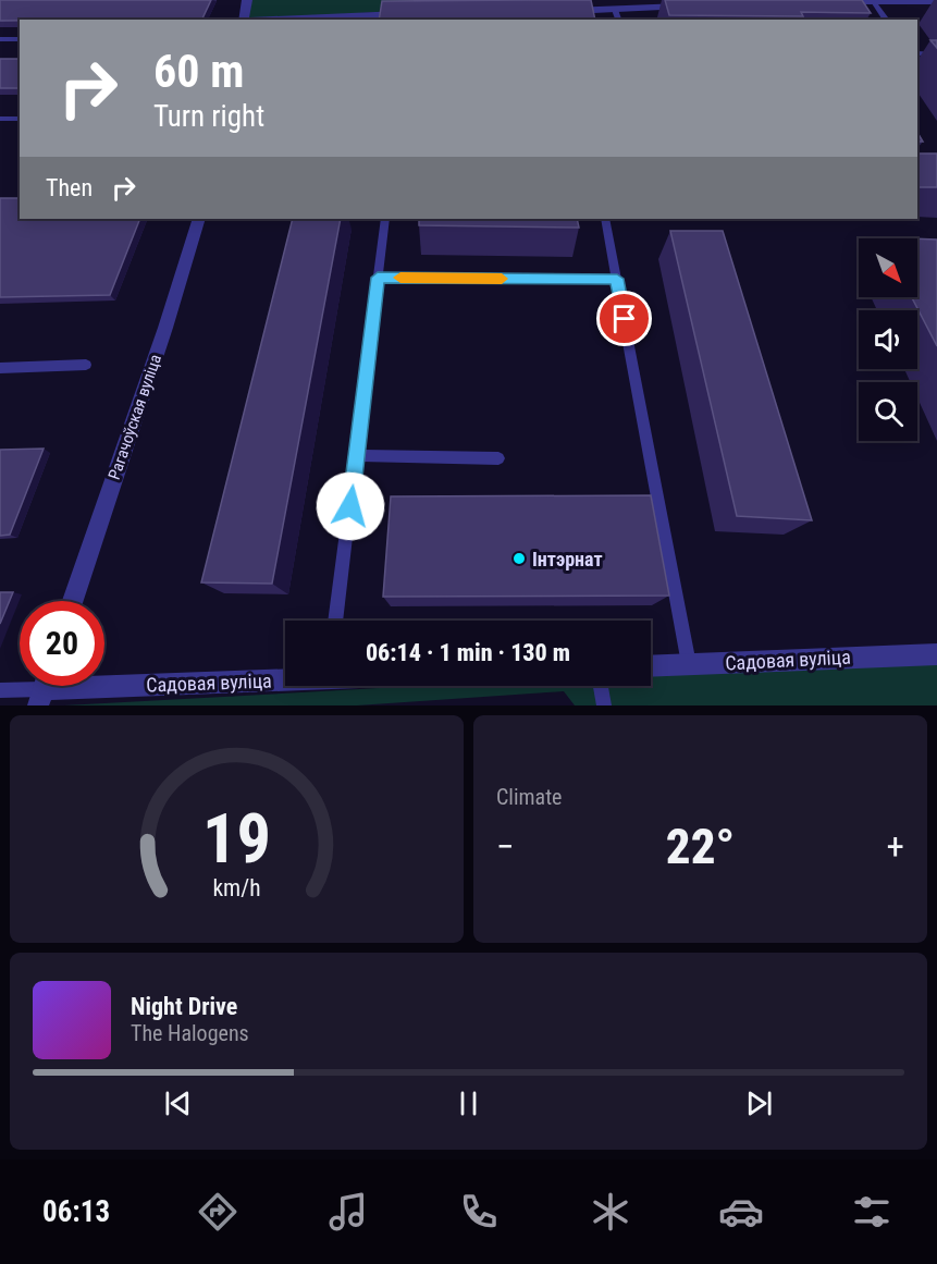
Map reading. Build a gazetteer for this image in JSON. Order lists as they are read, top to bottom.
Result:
{
  "streets": {
    "street": ["Рагачоўская вуліца", "Садовая вуліца"]
  },
  "places": ["Інтэрнат"],
  "north": "bottom right",
  "page": {
    "turn": ["60 m", "Turn right"],
    "then": "Then",
    "limit": "20",
    "trip": "06:14 · 1 min · 130 m",
    "tile": "Climate",
    "heat": ["−", "22°", "+"],
    "song": ["Night Drive", "The Halogens"],
    "tabs": "06:13",
    "gauge": ["19", "km/h"]
  }
}
